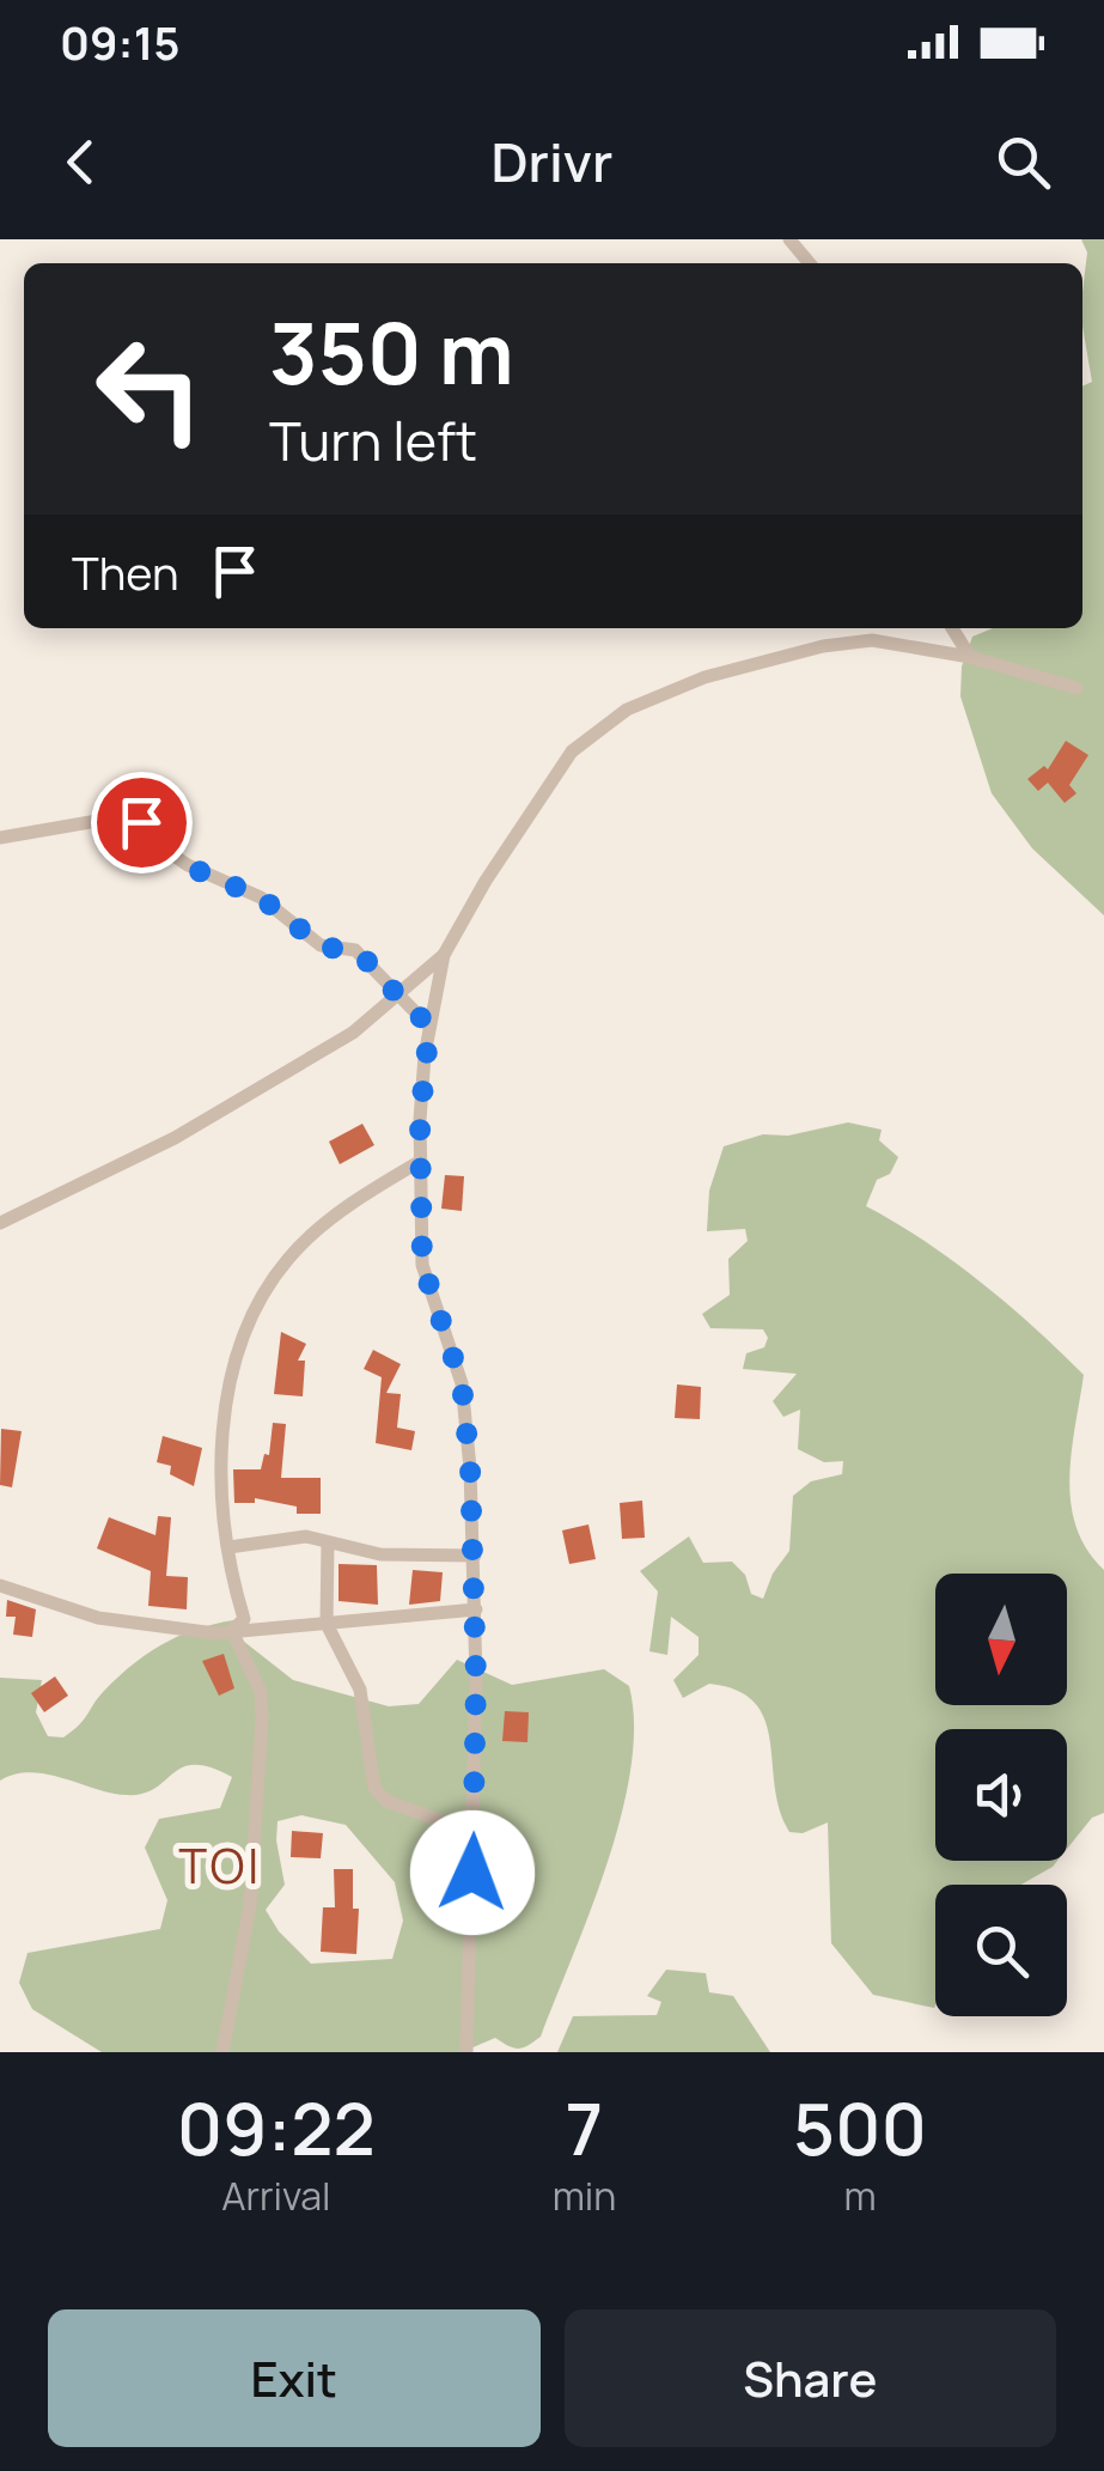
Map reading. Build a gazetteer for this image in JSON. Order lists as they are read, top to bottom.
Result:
{
  "districts": ["TOI"],
  "north": "bottom",
  "page": {
    "status": "09:15",
    "header": "Drivr",
    "turn": ["350 m", "Turn left"],
    "then": "Then",
    "eta": [
      "09:22",
      "Arrival",
      "7",
      "min",
      "500",
      "m"
    ],
    "buttons": ["Exit", "Share"]
  }
}
